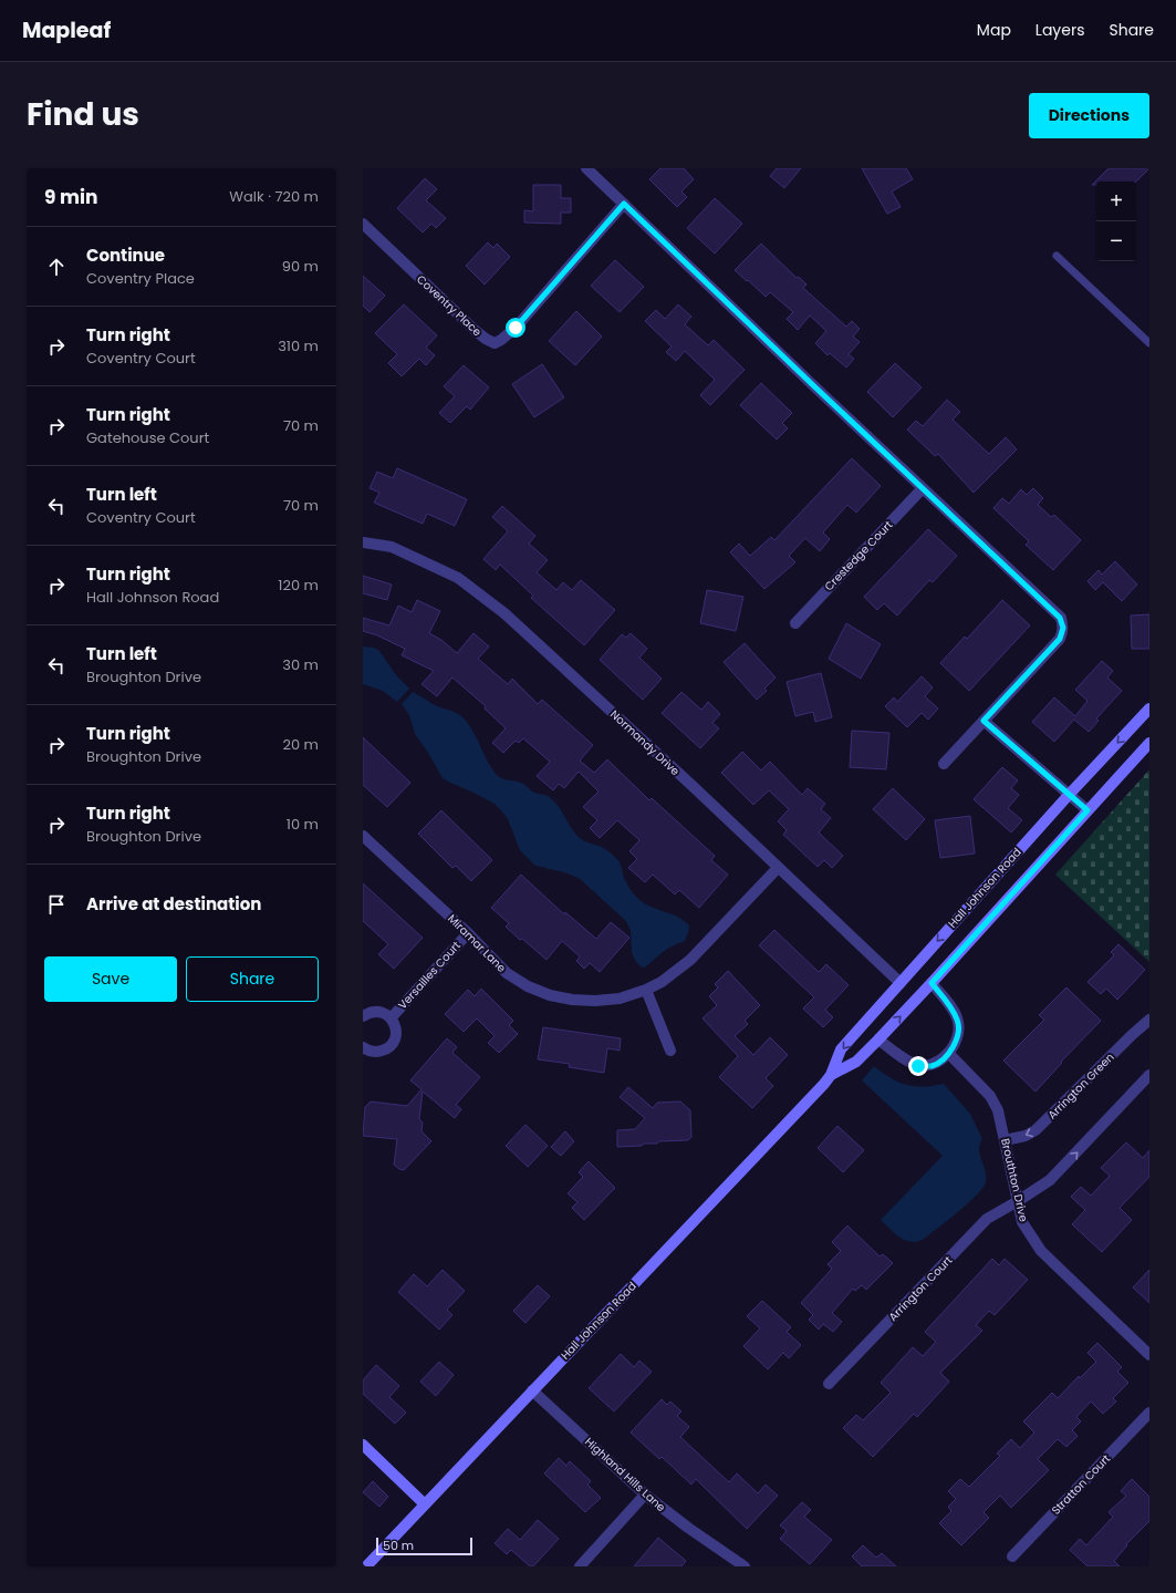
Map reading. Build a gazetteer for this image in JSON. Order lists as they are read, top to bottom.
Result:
{
  "streets": {
    "main road": ["Hall Johnson Road"],
    "street": [
      "Coventry Place",
      "Crestedge Court",
      "Normandy Drive",
      "Miramar Lane",
      "Versailles Court",
      "Arrington Green",
      "Brouthton Drive",
      "Arrington Court",
      "Highland Hills Lane",
      "Stratton Court"
    ]
  },
  "crossings": [
    ["Normandy Drive", "Hall Johnson Road"],
    ["Normandy Drive", "Miramar Lane"],
    ["Hall Johnson Road", "Highland Hills Lane"],
    ["Miramar Lane", "Versailles Court"],
    ["Arrington Green", "Brouthton Drive"],
    ["Brouthton Drive", "Arrington Court"]
  ],
  "scale_bar": "50 m",
  "page": {
    "header": "Mapleaf",
    "nav": ["Map", "Layers", "Share"],
    "title": "Find us",
    "buttons": [
      "Directions",
      ["Save", "Share"]
    ],
    "heading": ["9 min", "Walk · 720 m"],
    "map_buttons": ["+", "−"],
    "list": [
      ["Continue", "Coventry Place", "90 m"],
      ["Turn right", "Coventry Court", "310 m"],
      ["Turn right", "Gatehouse Court", "70 m"],
      ["Turn left", "Coventry Court", "70 m"],
      ["Turn right", "Hall Johnson Road", "120 m"],
      ["Turn left", "Broughton Drive", "30 m"],
      ["Turn right", "Broughton Drive", "20 m"],
      ["Turn right", "Broughton Drive", "10 m"],
      "Arrive at destination"
    ],
    "scale": "50 m"
  }
}
